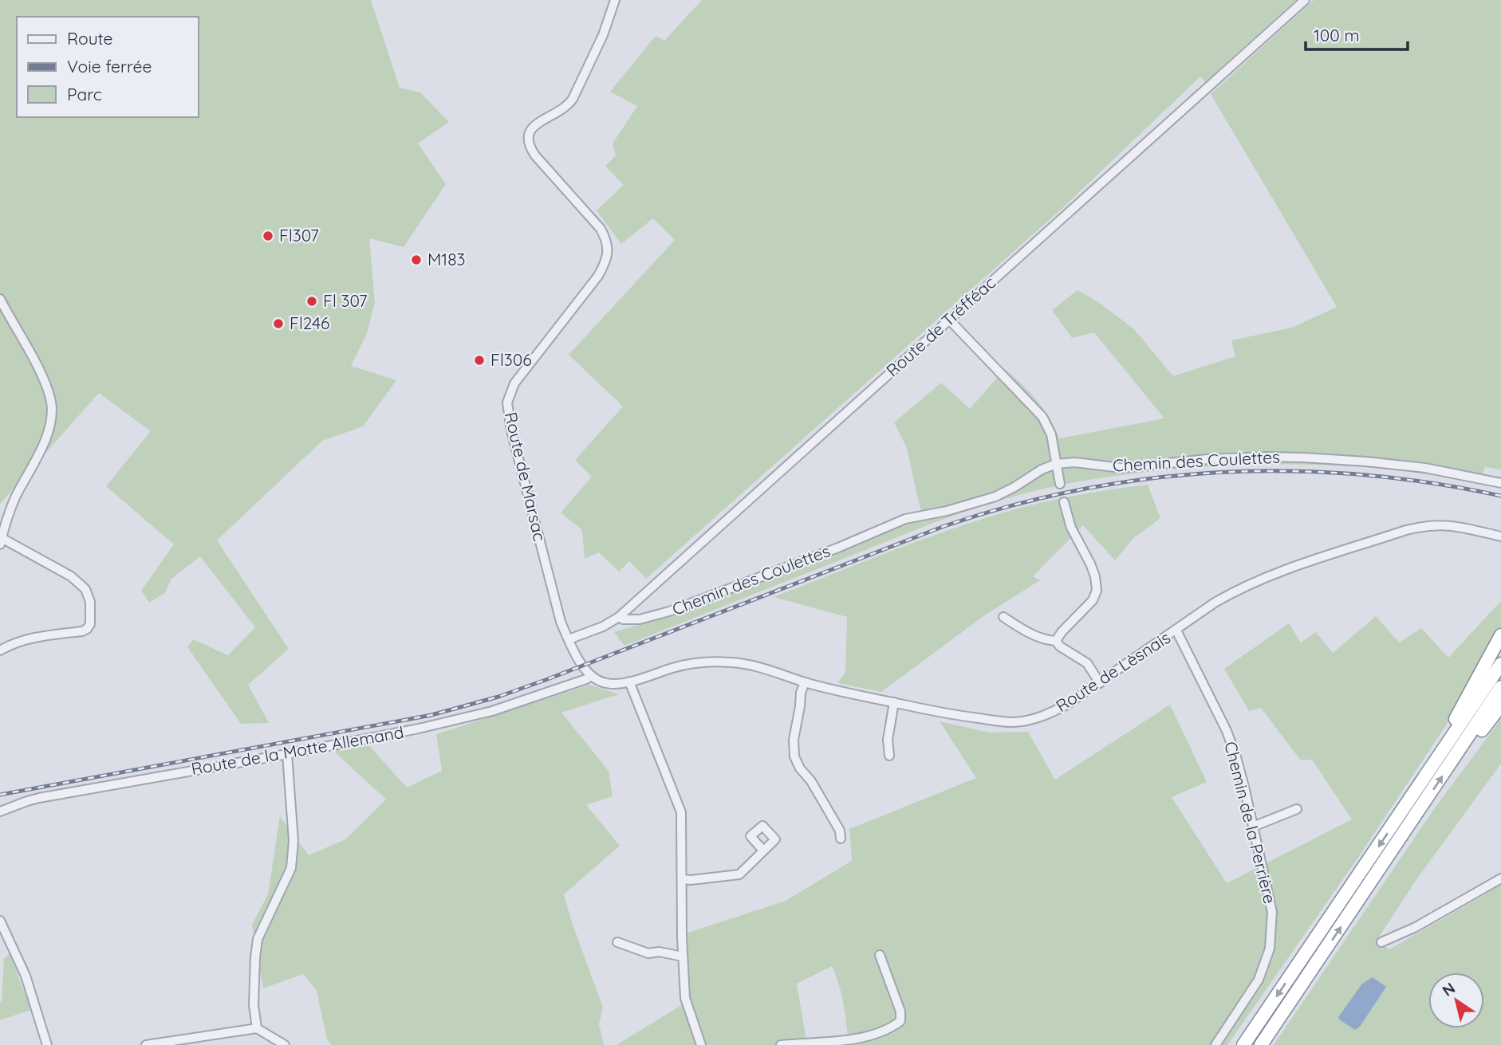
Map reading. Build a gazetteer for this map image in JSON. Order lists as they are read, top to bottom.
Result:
{
  "streets": {
    "street": [
      "Route de Tréfféac",
      "Chemin des Coulettes",
      "Route de Marsac",
      "Route de Lèsnais",
      "Route de la Motte Allemand",
      "Chemin de la Perrière"
    ]
  },
  "crossings": [
    ["Route de Tréfféac", "Chemin des Coulettes"],
    ["Route de Tréfféac", "Route de Marsac"],
    ["Route de Lèsnais", "Route de la Motte Allemand"],
    ["Route de Lèsnais", "Chemin de la Perrière"]
  ],
  "places": [
    "Fl307",
    "M183",
    "Fl 307",
    "Fl246",
    "Fl306"
  ],
  "legend": ["Route", "Voie ferrée", "Parc"],
  "scale_bar": "100 m",
  "north": "top left"
}
